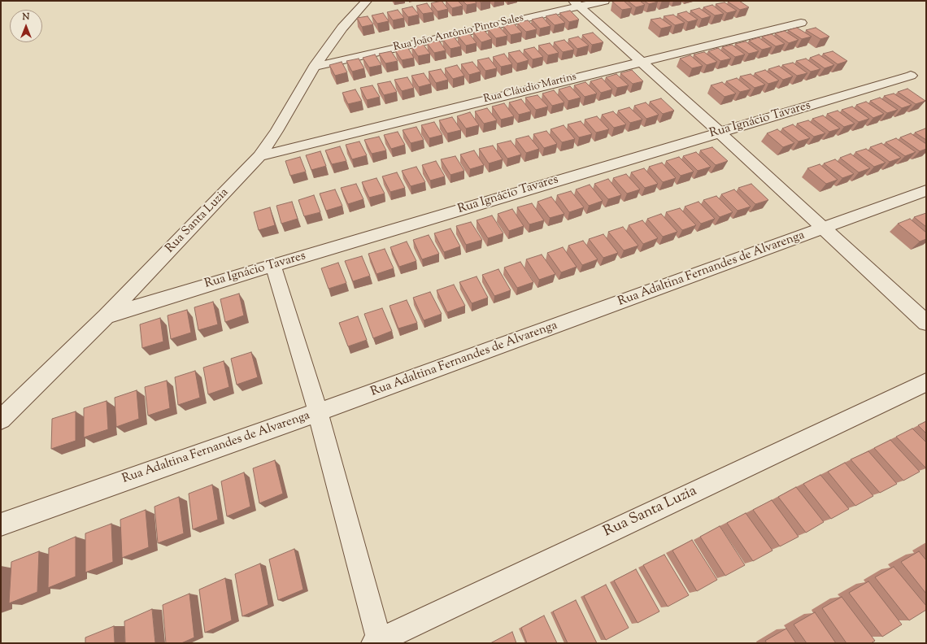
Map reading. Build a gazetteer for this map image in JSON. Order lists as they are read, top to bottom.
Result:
{
  "streets": {
    "street": [
      "Rua João Antônio Pinto Sales",
      "Rua Cláudio Martins",
      "Rua Ignácio Tavares",
      "Rua Santa Luzia",
      "Rua Adaltina Fernandes de Alvarenga"
    ]
  },
  "crossings": [
    ["Rua João Antônio Pinto Sales", "Rua Santa Luzia"],
    ["Rua Cláudio Martins", "Rua Santa Luzia"],
    ["Rua Ignácio Tavares", "Rua Santa Luzia"]
  ],
  "north": "top"
}
